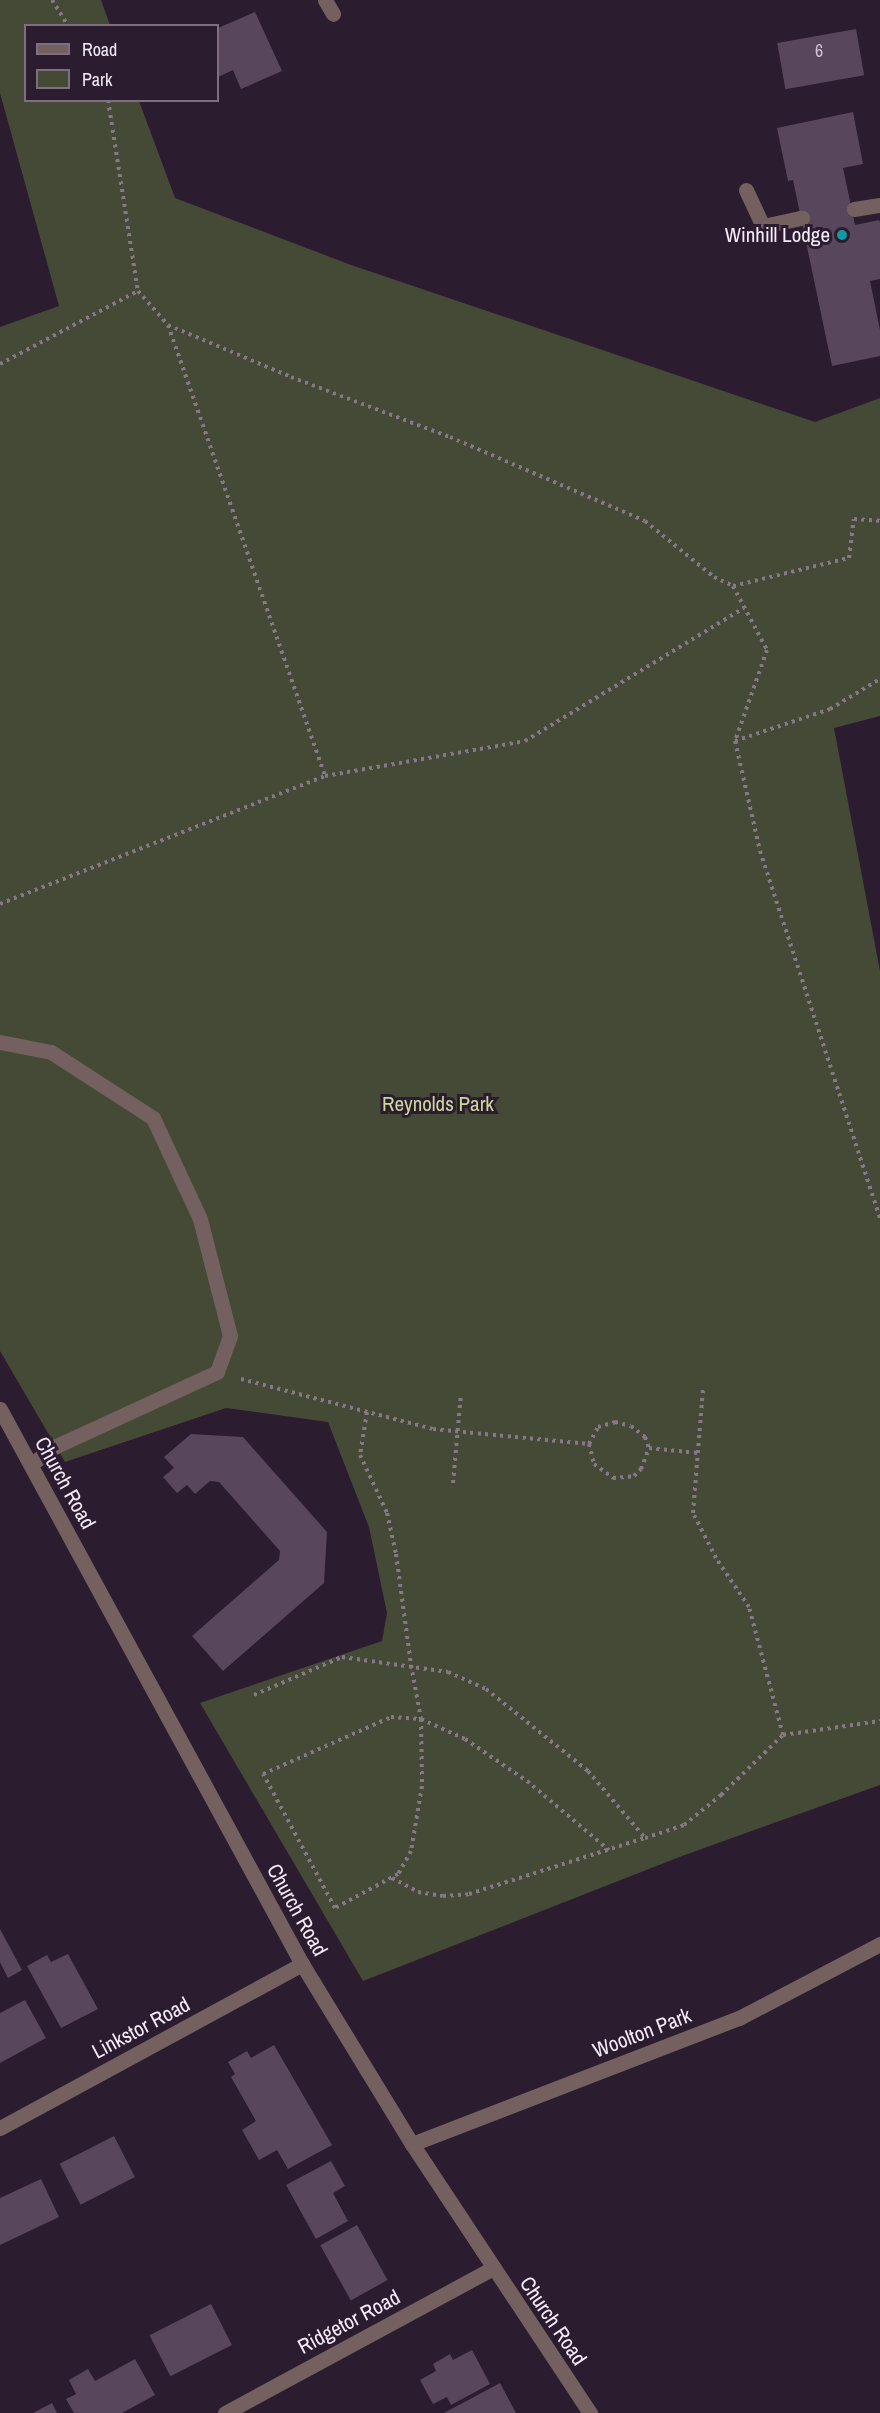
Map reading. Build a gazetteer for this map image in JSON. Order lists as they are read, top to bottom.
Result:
{
  "streets": {
    "street": [
      "Church Road",
      "Linkstor Road",
      "Woolton Park",
      "Ridgetor Road"
    ]
  },
  "crossings": [
    ["Church Road", "Linkstor Road"],
    ["Church Road", "Woolton Park"],
    ["Church Road", "Ridgetor Road"]
  ],
  "parks": ["Reynolds Park"],
  "places": ["Winhill Lodge"],
  "house_numbers": ["6"],
  "legend": ["Road", "Park"]
}
